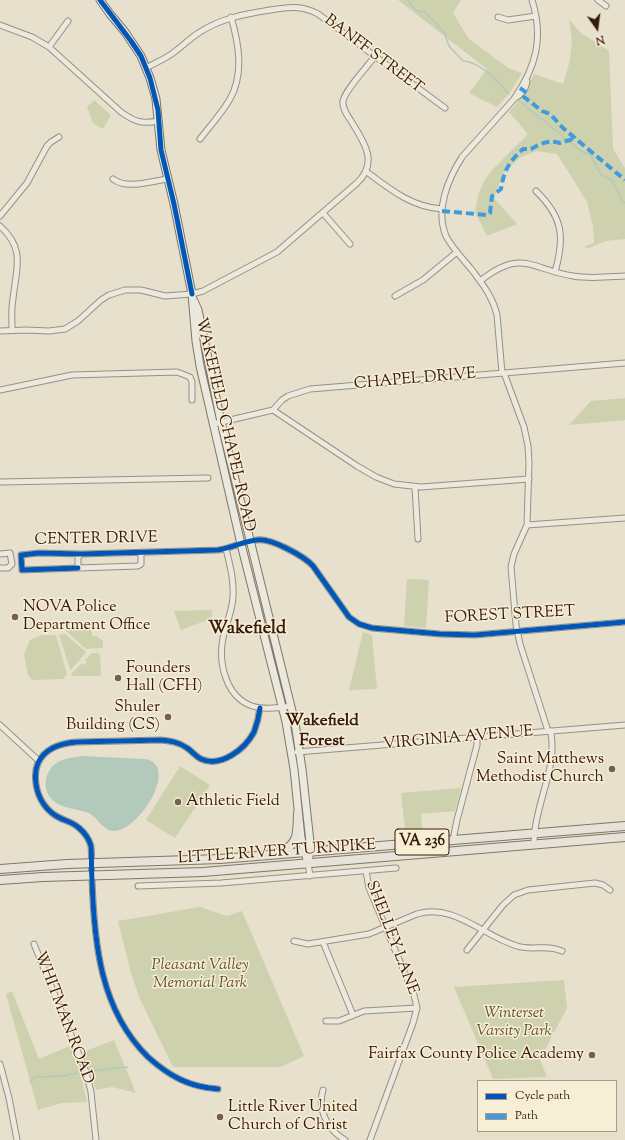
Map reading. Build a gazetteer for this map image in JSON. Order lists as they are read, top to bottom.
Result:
{
  "streets": {
    "main road": ["WAKEFIELD CHAPEL ROAD", "VA 236", "LITTLE RIVER TURNPIKE"],
    "street": [
      "BANFF STREET",
      "CHAPEL DRIVE",
      "CENTER DRIVE",
      "FOREST STREET",
      "VIRGINIA AVENUE",
      "SHELLEY LANE",
      "WHITMAN ROAD"
    ]
  },
  "crossings": [
    ["BANFF STREET", "WAKEFIELD CHAPEL ROAD"],
    ["WAKEFIELD CHAPEL ROAD", "CENTER DRIVE"],
    ["WAKEFIELD CHAPEL ROAD", "FOREST STREET"],
    ["WAKEFIELD CHAPEL ROAD", "VIRGINIA AVENUE"],
    ["WAKEFIELD CHAPEL ROAD", "LITTLE RIVER TURNPIKE"],
    ["CENTER DRIVE", "FOREST STREET"]
  ],
  "districts": ["Wakefield", "Wakefield Forest"],
  "parks": ["Pleasant Valley Memorial Park", "Winterset Varsity Park"],
  "places": [
    "NOVA Police Department Office",
    "Founders Hall (CFH)",
    "Shuler Building (CS)",
    "Saint Matthews Methodist Church",
    "Athletic Field",
    "Fairfax County Police Academy",
    "Little River United Church of Christ"
  ],
  "legend": ["Cycle path", "Path"],
  "north": "bottom"
}
